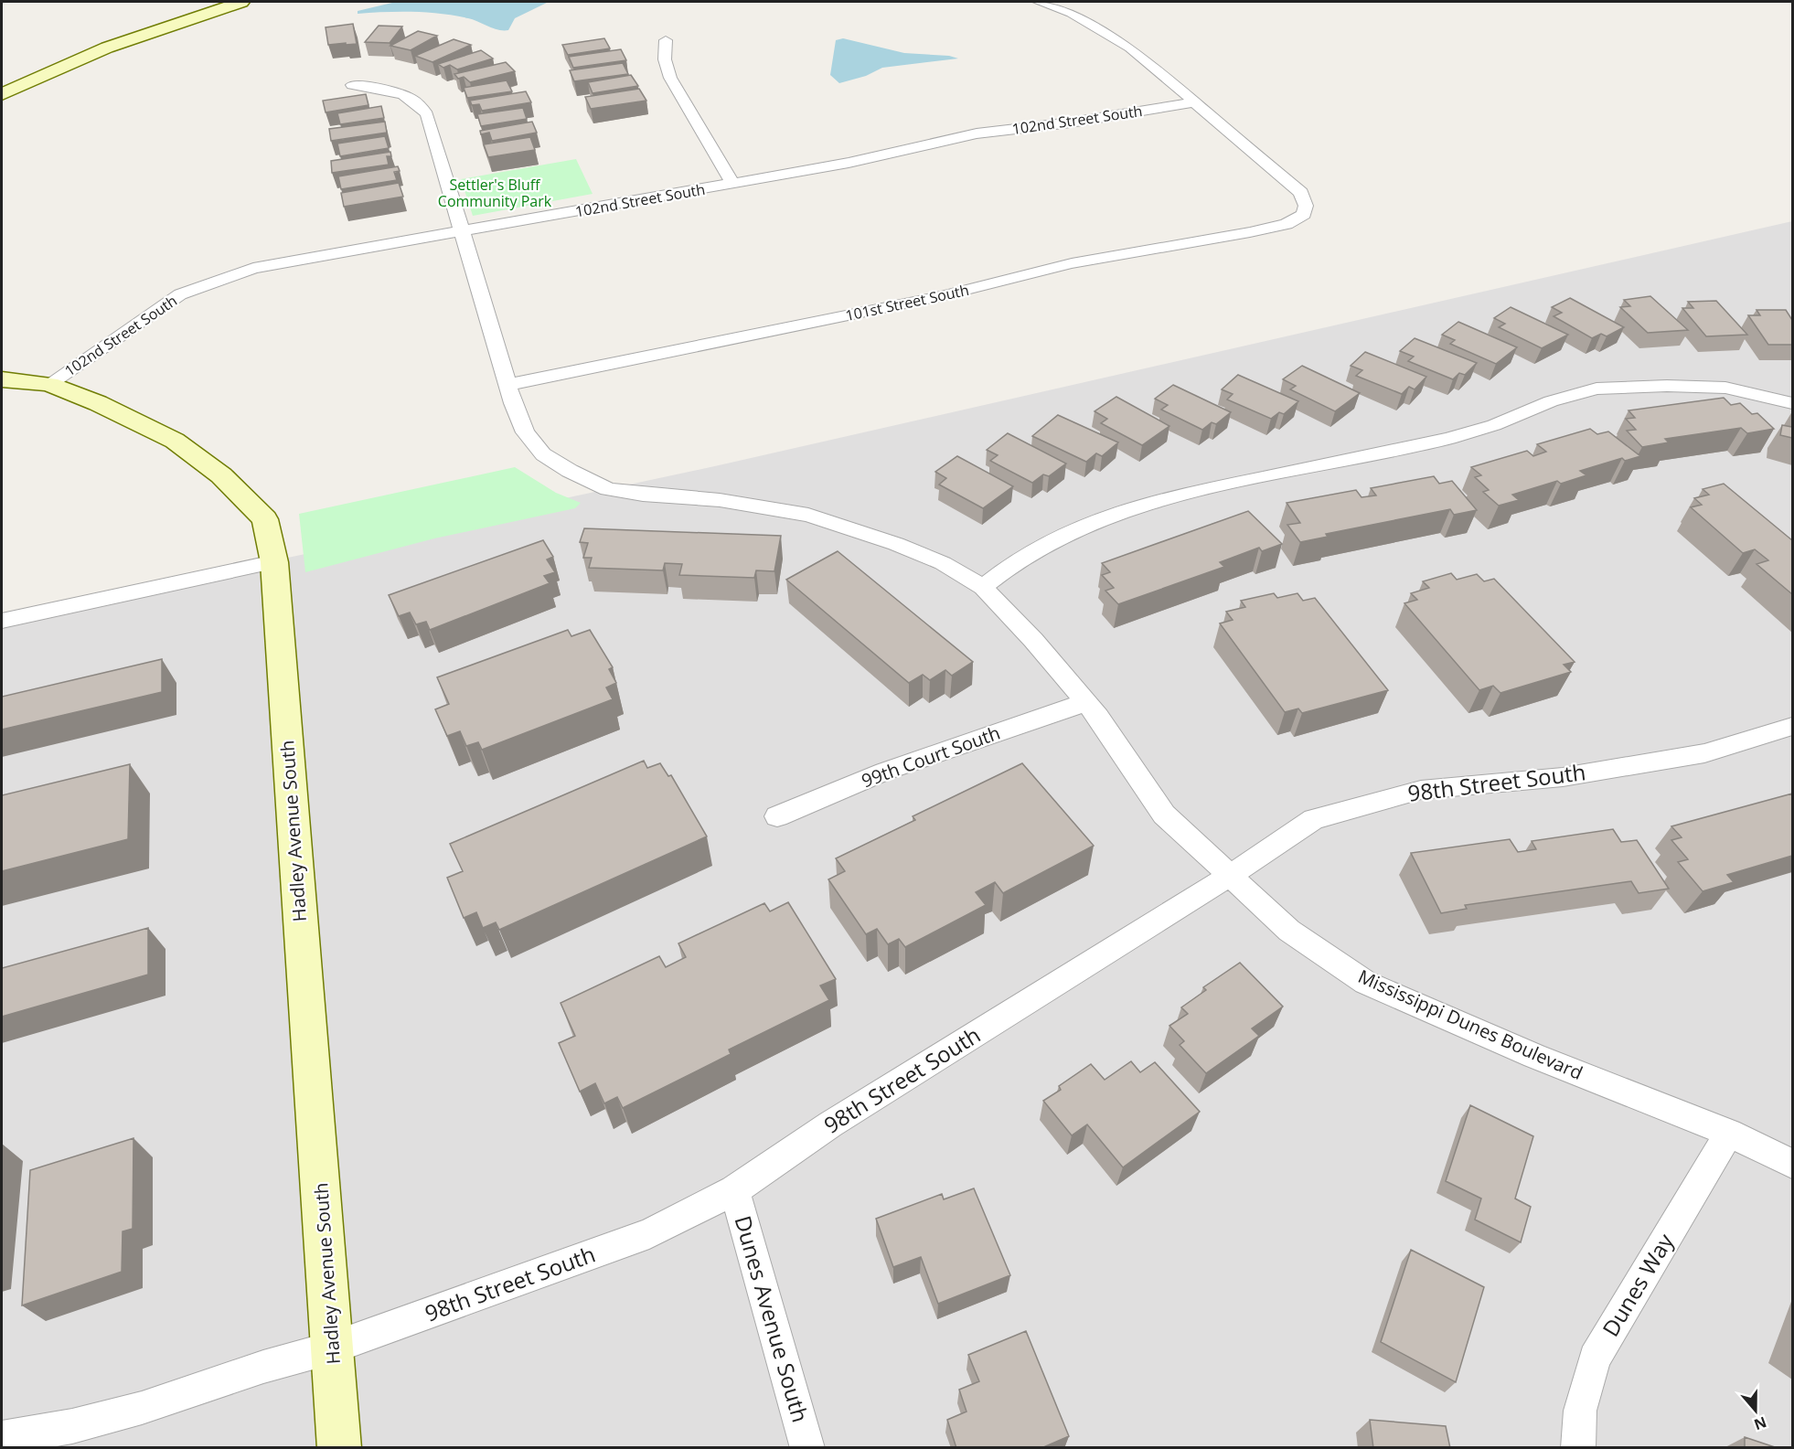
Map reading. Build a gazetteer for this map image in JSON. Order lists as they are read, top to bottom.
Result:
{
  "streets": {
    "street": [
      "102nd Street South",
      "101st Street South",
      "99th Court South",
      "98th Street South",
      "Hadley Avenue South",
      "Mississippi Dunes Boulevard",
      "Dunes Way",
      "Dunes Avenue South"
    ]
  },
  "crossings": [
    ["102nd Street South", "101st Street South"],
    ["102nd Street South", "Hadley Avenue South"],
    ["102nd Street South", "Mississippi Dunes Boulevard"],
    ["101st Street South", "Mississippi Dunes Boulevard"],
    ["99th Court South", "Mississippi Dunes Boulevard"],
    ["98th Street South", "Hadley Avenue South"],
    ["98th Street South", "Mississippi Dunes Boulevard"],
    ["98th Street South", "Dunes Avenue South"],
    ["Mississippi Dunes Boulevard", "Dunes Way"]
  ],
  "parks": ["Settler's Bluff Community Park"],
  "north": "bottom"
}
